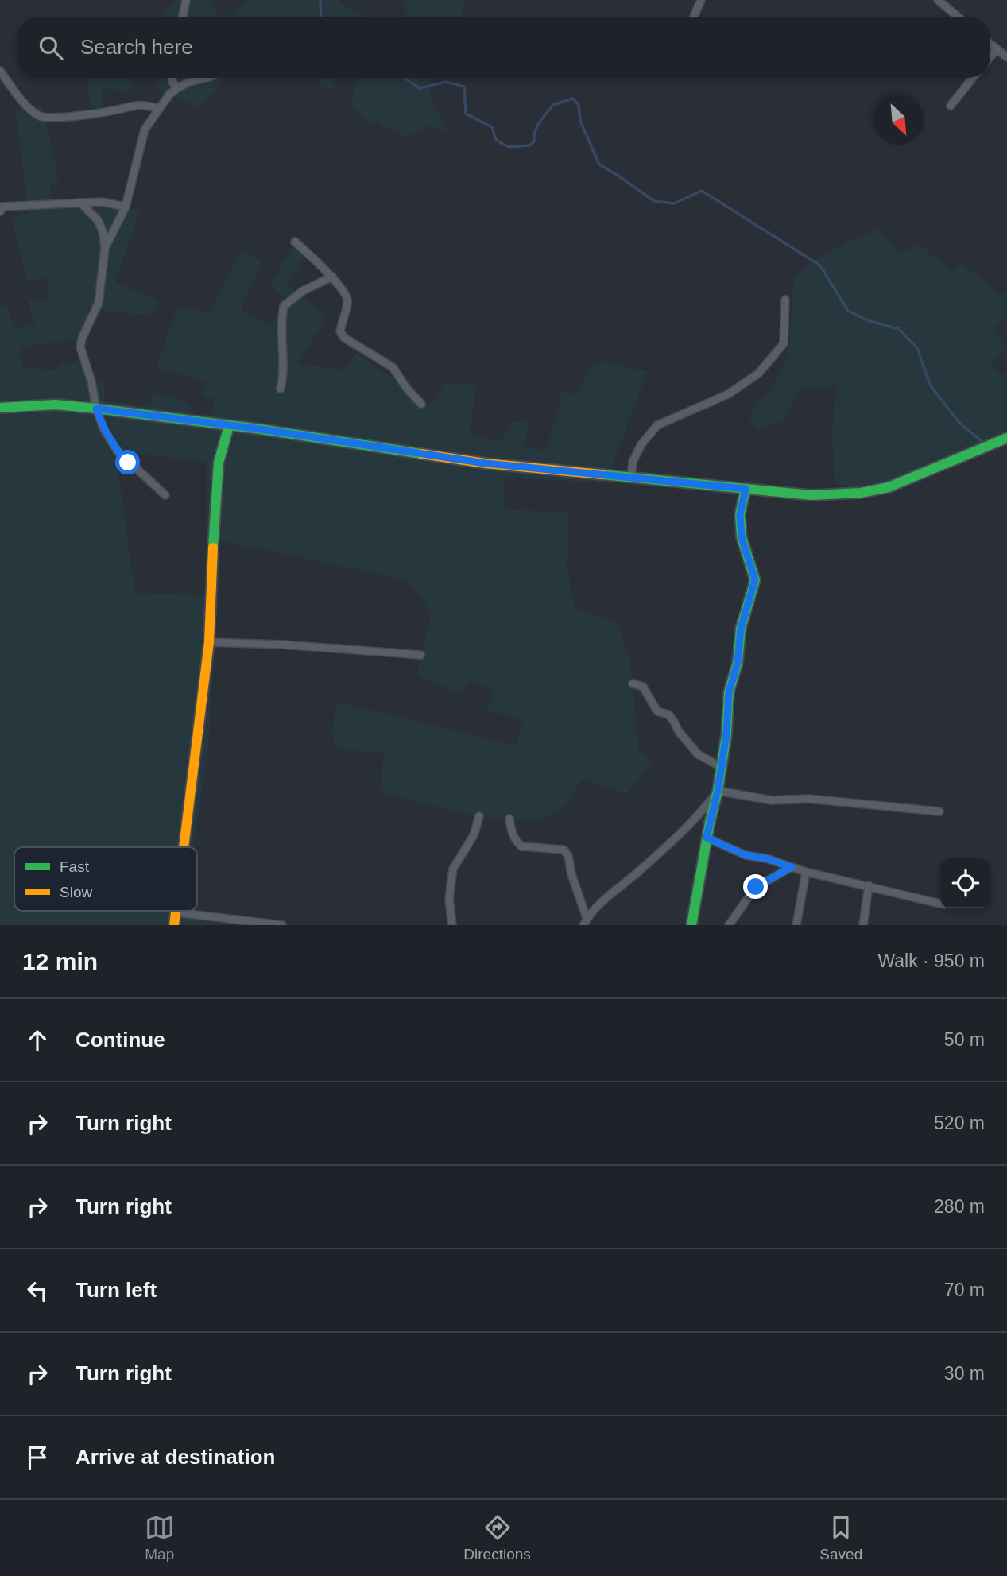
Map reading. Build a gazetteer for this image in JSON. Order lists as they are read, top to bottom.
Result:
{
  "legend": ["Fast", "Slow"],
  "north": "bottom right",
  "page": {
    "search": "Search here",
    "heading": ["12 min", "Walk · 950 m"],
    "list": [
      ["Continue", "50 m"],
      ["Turn right", "520 m"],
      ["Turn right", "280 m"],
      ["Turn left", "70 m"],
      ["Turn right", "30 m"],
      "Arrive at destination"
    ],
    "nav": ["Map", "Directions", "Saved"]
  }
}
